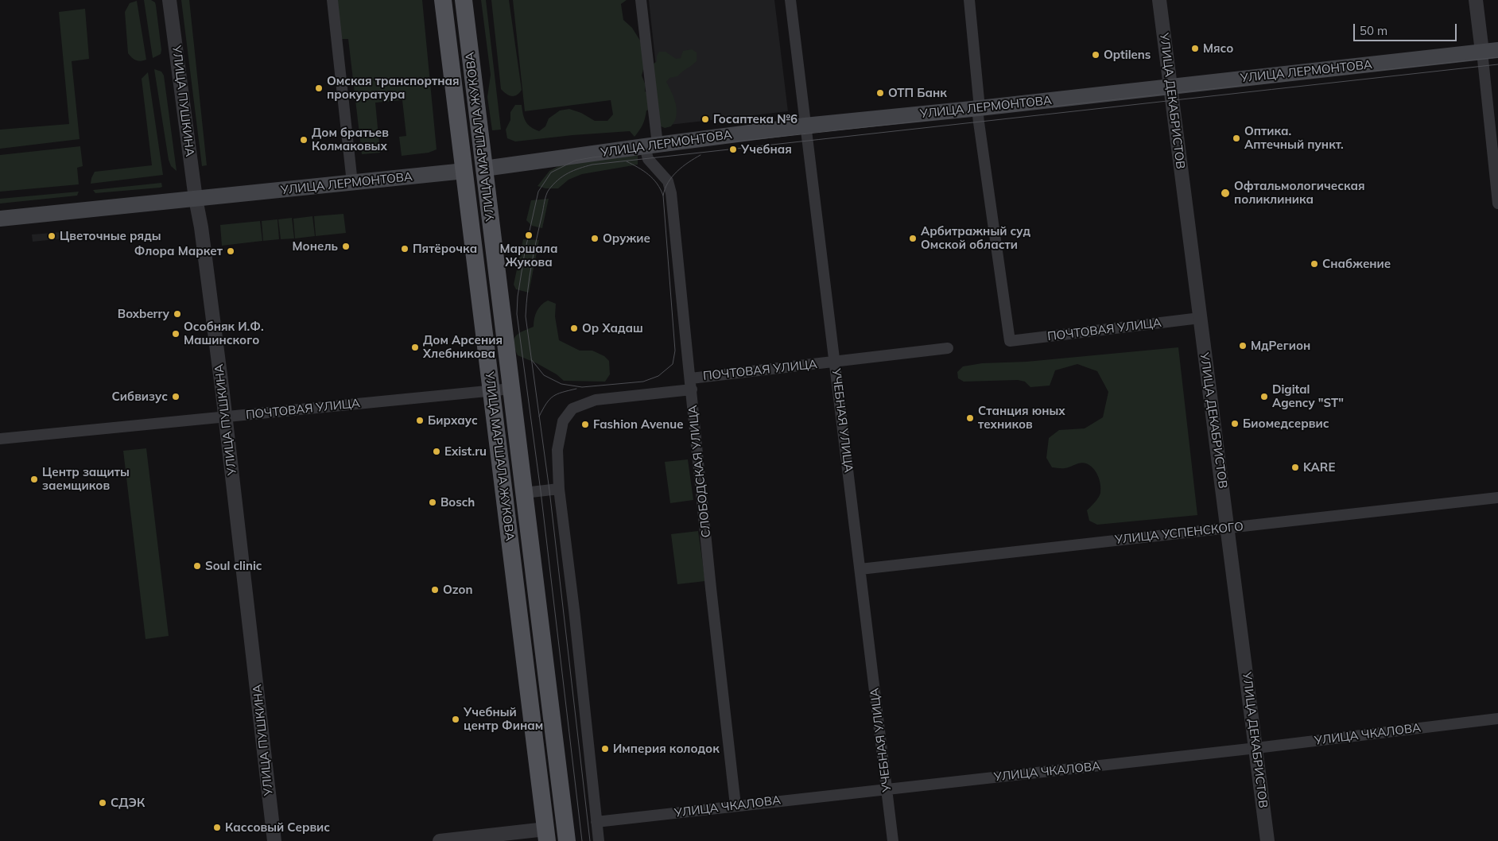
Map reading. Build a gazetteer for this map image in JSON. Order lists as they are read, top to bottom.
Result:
{
  "streets": {
    "main road": ["УЛИЦА ЛЕРМОНТОВА", "УЛИЦА МАРШАЛА ЖУКОВА"],
    "street": [
      "УЛИЦА ПУШКИНА",
      "УЛИЦА ДЕКАБРИСТОВ",
      "ПОЧТОВАЯ УЛИЦА",
      "УЧЕБНАЯ УЛИЦА",
      "СЛОБОДСКАЯ УЛИЦА",
      "УЛИЦА УСПЕНСКОГО",
      "УЛИЦА ЧКАЛОВА"
    ]
  },
  "crossings": [
    ["УЛИЦА ЛЕРМОНТОВА", "УЛИЦА ПУШКИНА"],
    ["УЛИЦА ЛЕРМОНТОВА", "УЛИЦА ДЕКАБРИСТОВ"],
    ["УЛИЦА ЛЕРМОНТОВА", "УЛИЦА МАРШАЛА ЖУКОВА"],
    ["УЛИЦА ЛЕРМОНТОВА", "ПОЧТОВАЯ УЛИЦА"],
    ["УЛИЦА ЛЕРМОНТОВА", "УЧЕБНАЯ УЛИЦА"],
    ["УЛИЦА ЛЕРМОНТОВА", "СЛОБОДСКАЯ УЛИЦА"],
    ["УЛИЦА ПУШКИНА", "ПОЧТОВАЯ УЛИЦА"],
    ["УЛИЦА ДЕКАБРИСТОВ", "ПОЧТОВАЯ УЛИЦА"],
    ["УЛИЦА ДЕКАБРИСТОВ", "УЛИЦА УСПЕНСКОГО"],
    ["УЛИЦА ДЕКАБРИСТОВ", "УЛИЦА ЧКАЛОВА"],
    ["УЛИЦА МАРШАЛА ЖУКОВА", "ПОЧТОВАЯ УЛИЦА"],
    ["ПОЧТОВАЯ УЛИЦА", "УЧЕБНАЯ УЛИЦА"],
    ["ПОЧТОВАЯ УЛИЦА", "СЛОБОДСКАЯ УЛИЦА"],
    ["УЧЕБНАЯ УЛИЦА", "УЛИЦА УСПЕНСКОГО"],
    ["УЧЕБНАЯ УЛИЦА", "УЛИЦА ЧКАЛОВА"],
    ["СЛОБОДСКАЯ УЛИЦА", "УЛИЦА ЧКАЛОВА"]
  ],
  "places": [
    "Мясо",
    "Optilens",
    "Омская транспортная прокуратура",
    "ОТП Банк",
    "Госаптека №6",
    "Оптика. Аптечный пункт.",
    "Дом братьев Колмаковых",
    "Учебная",
    "Офтальмологическая поликлиника",
    "Маршала Жукова",
    "Цветочные ряды",
    "Оружие",
    "Арбитражный суд Омской области",
    "Монель",
    "Пятёрочка",
    "Флора Маркет",
    "Снабжение",
    "Boxberry",
    "Ор Хадаш",
    "Особняк И.Ф. Машинского",
    "МдРегион",
    "Дом Арсения Хлебникова",
    "Сибвизус",
    "Digital Agency \"ST\"",
    "Станция юных техников",
    "Бирхаус",
    "Биомедсервис",
    "Fashion Avenue",
    "Exist.ru",
    "KARE",
    "Центр защиты заемщиков",
    "Bosch",
    "Soul clinic",
    "Ozon",
    "Учебный центр Финам",
    "Империя колодок",
    "СДЭК",
    "Кассовый Сервис"
  ],
  "scale_bar": "50 m"
}
